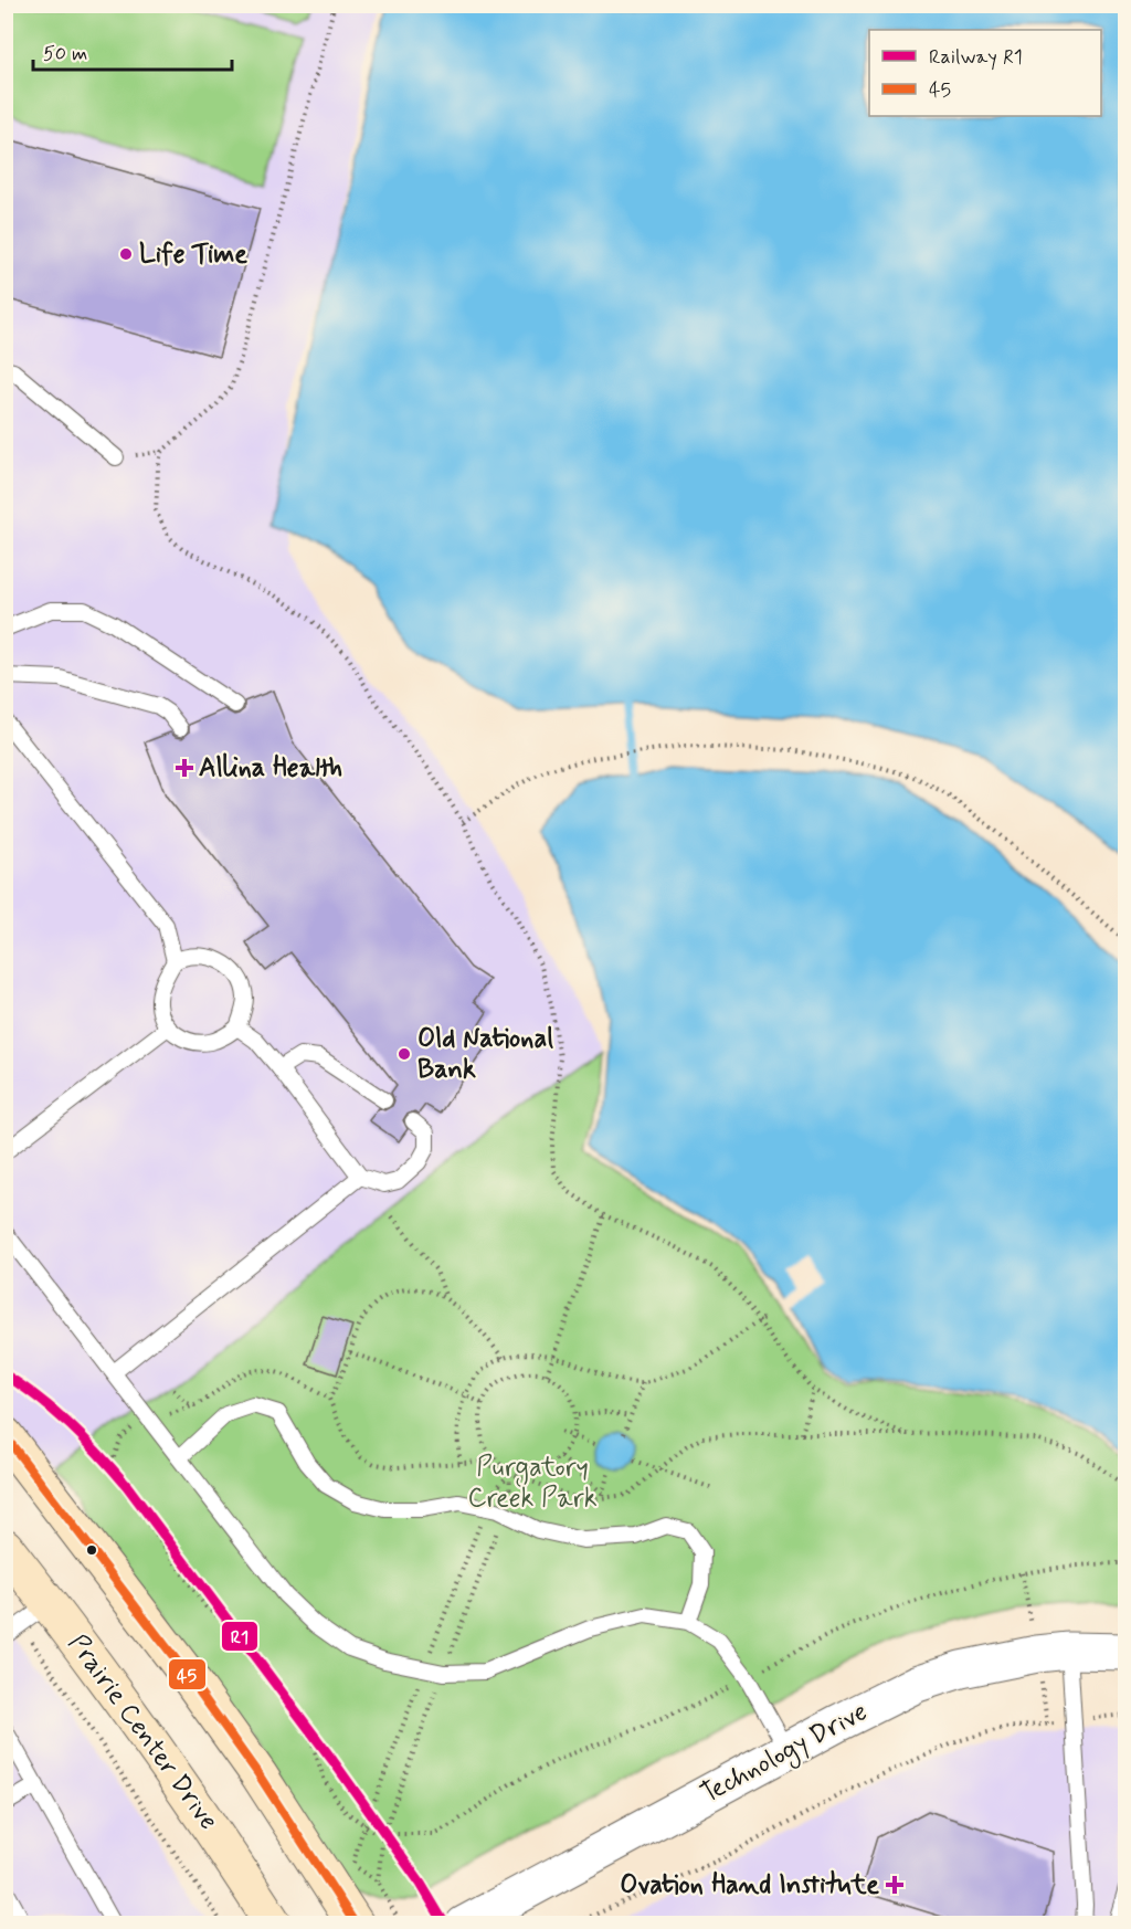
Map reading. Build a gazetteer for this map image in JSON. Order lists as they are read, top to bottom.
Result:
{
  "streets": {
    "main road": ["Prairie Center Drive"],
    "street": ["Technology Drive"]
  },
  "parks": ["Purgatory Creek Park"],
  "places": {
    "other": ["Life Time", "Old National Bank"],
    "health": ["Allina Health", "Ovation Hand Institute"]
  },
  "lines": ["rail line R1", "transit line 45"],
  "legend": ["Railway R1", "45"],
  "scale_bar": "50 m"
}
